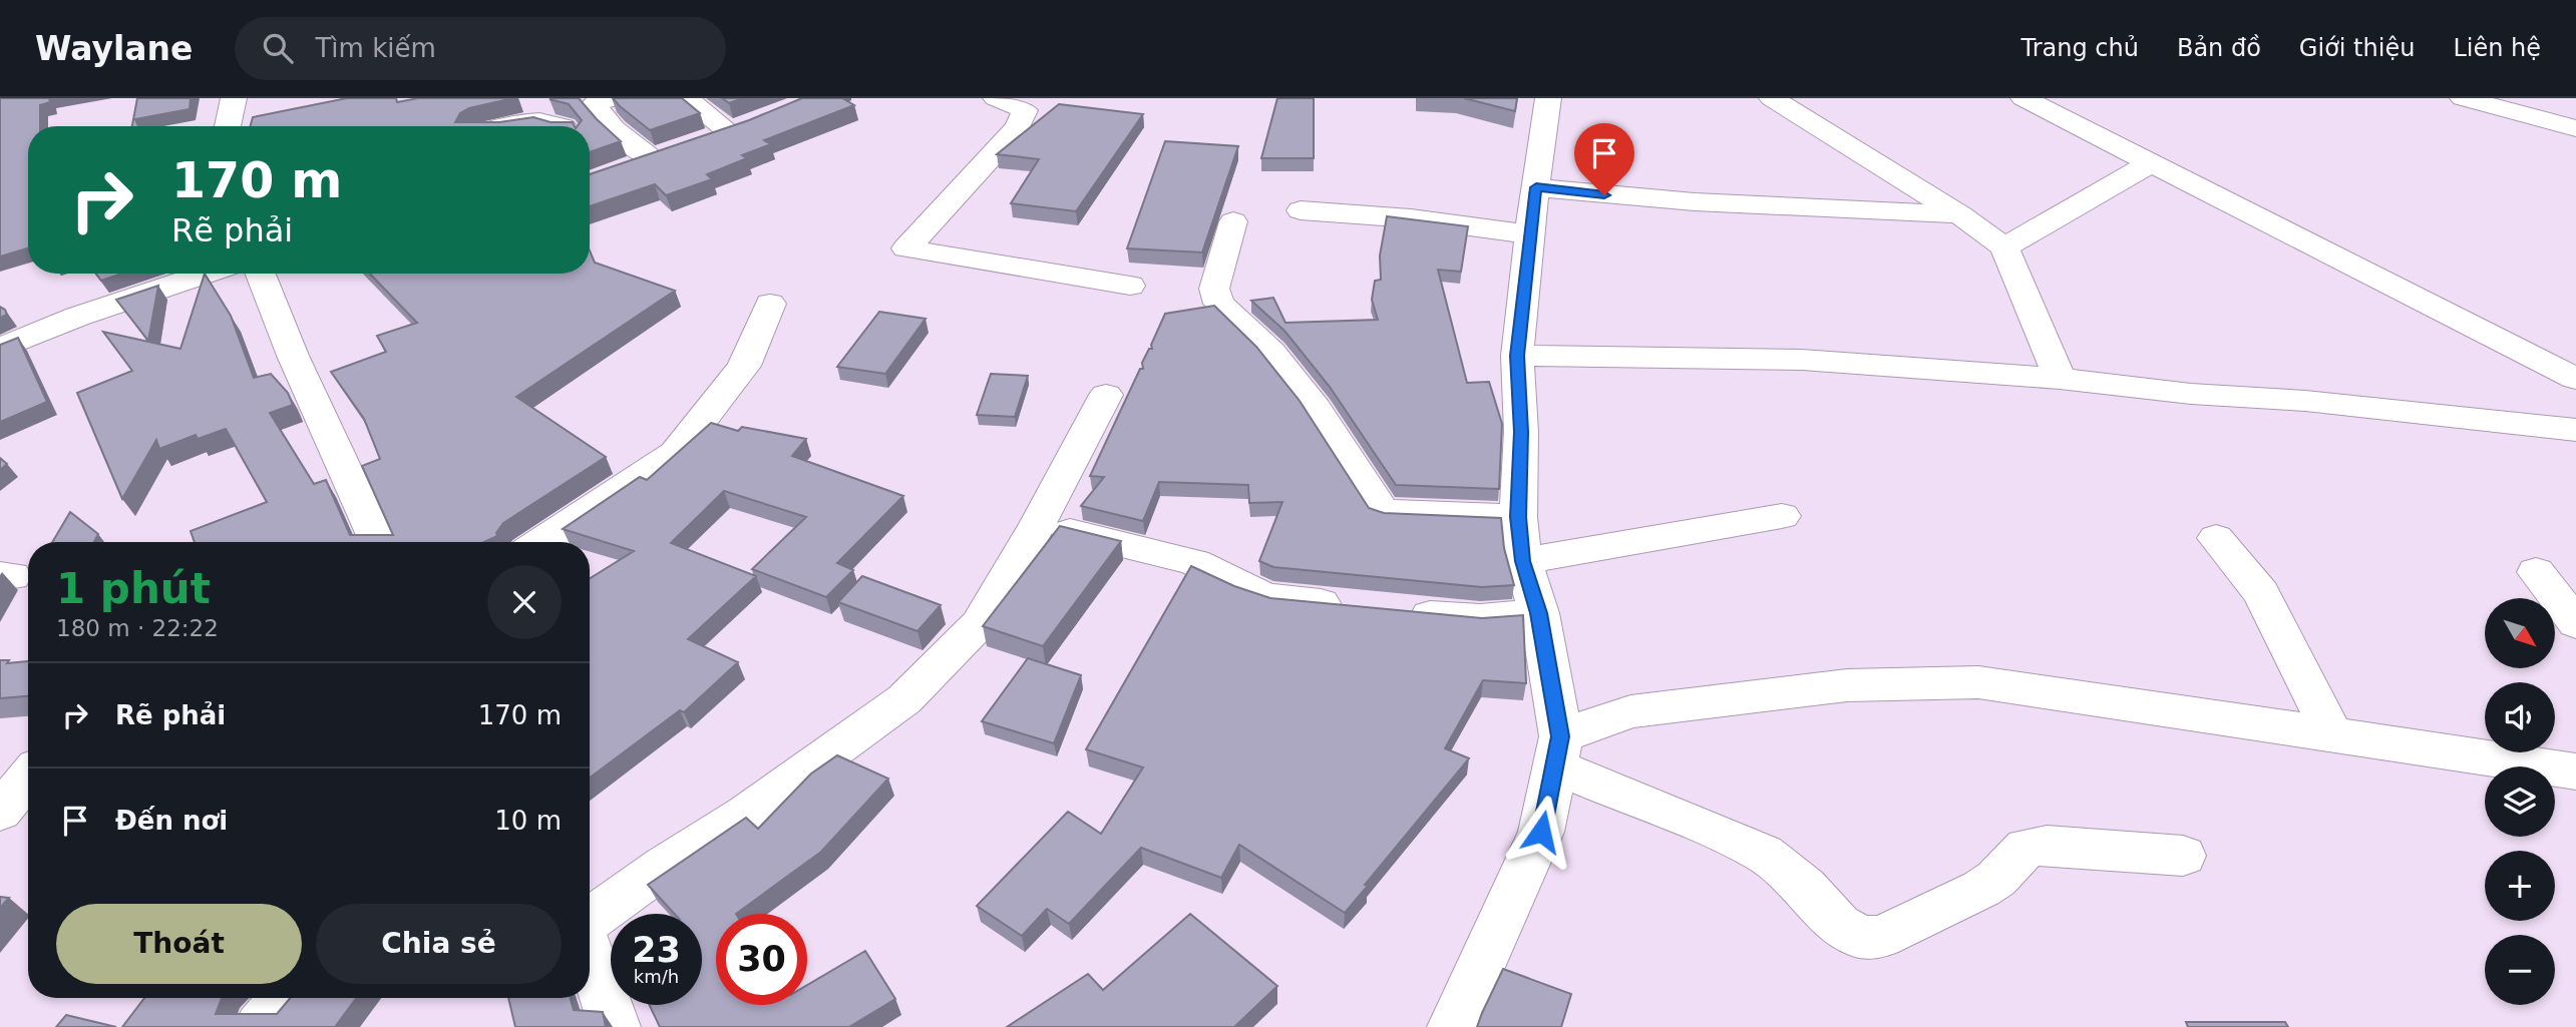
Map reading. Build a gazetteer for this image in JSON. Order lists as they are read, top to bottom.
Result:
{
  "north": "bottom right",
  "page": {
    "header": "Waylane",
    "search": "Tìm kiếm",
    "nav": [
      "Trang chủ",
      "Bản đồ",
      "Giới thiệu",
      "Liên hệ"
    ],
    "turn": ["170 m", "Rẽ phải"],
    "heading": ["1 phút", "180 m · 22:22"],
    "map_buttons": ["+", "−"],
    "list": [
      {
        "name": "Rẽ phải",
        "value": "170 m"
      },
      {
        "name": "Đến nơi",
        "value": "10 m"
      }
    ],
    "buttons": ["Thoát", "Chia sẻ"],
    "speed": "23 km/h",
    "limit": "30"
  }
}
